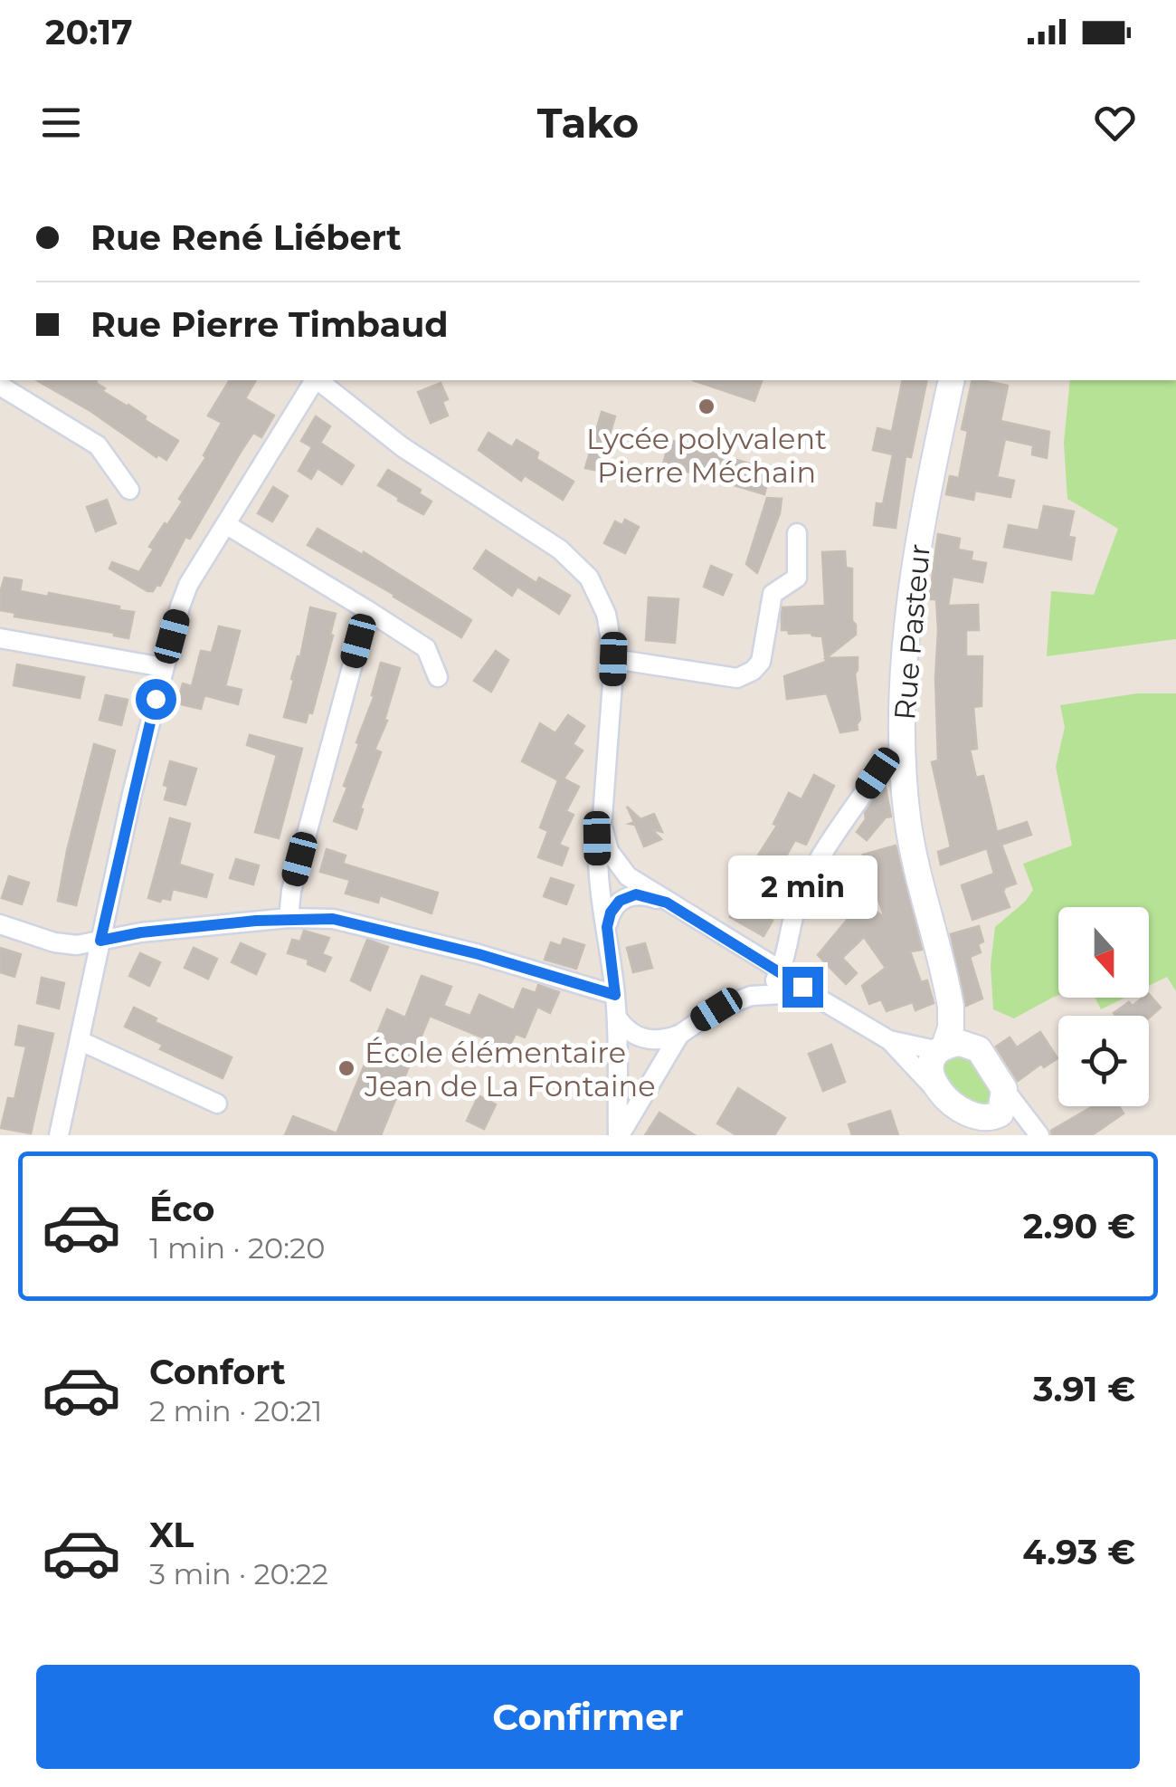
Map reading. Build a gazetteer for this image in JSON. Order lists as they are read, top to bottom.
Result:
{
  "streets": {
    "main road": ["Rue Pasteur"]
  },
  "places": ["Lycée polyvalent Pierre Méchain", "École élémentaire Jean de La Fontaine"],
  "north": "bottom",
  "page": {
    "status": "20:17",
    "header": "Tako",
    "banner": ["Rue René Liébert", "Rue Pierre Timbaud"],
    "bubble": "2 min",
    "list": [
      {
        "name": "Éco",
        "note": "1 min · 20:20",
        "value": "2.90 €"
      },
      {
        "name": "Confort",
        "note": "2 min · 20:21",
        "value": "3.91 €"
      },
      {
        "name": "XL",
        "note": "3 min · 20:22",
        "value": "4.93 €"
      }
    ],
    "buttons": "Confirmer"
  }
}
